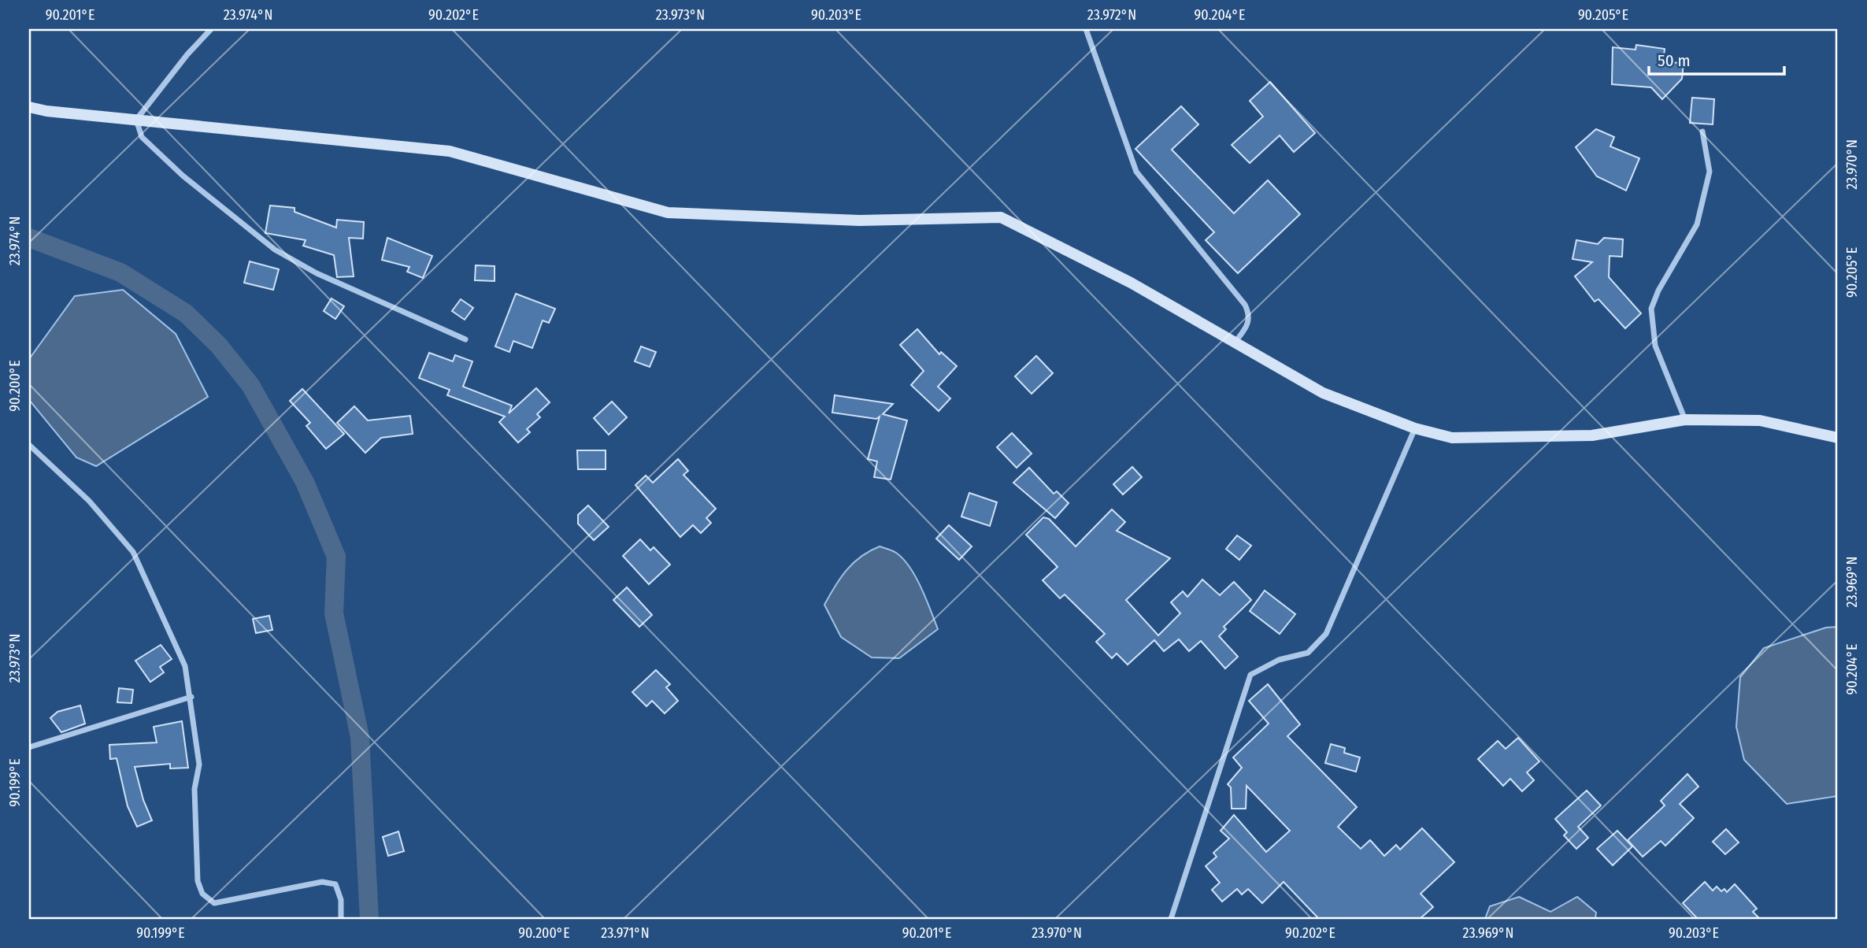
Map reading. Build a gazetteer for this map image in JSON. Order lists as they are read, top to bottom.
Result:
{
  "scale_bar": "50 m",
  "coordinates": [
    "90.201°E",
    "23.974°N",
    "90.202°E",
    "23.973°N",
    "90.203°E",
    "23.972°N",
    "90.204°E",
    "90.205°E",
    "23.970°N",
    "90.200°E",
    "23.969°N",
    "90.199°E",
    "23.971°N"
  ]
}
